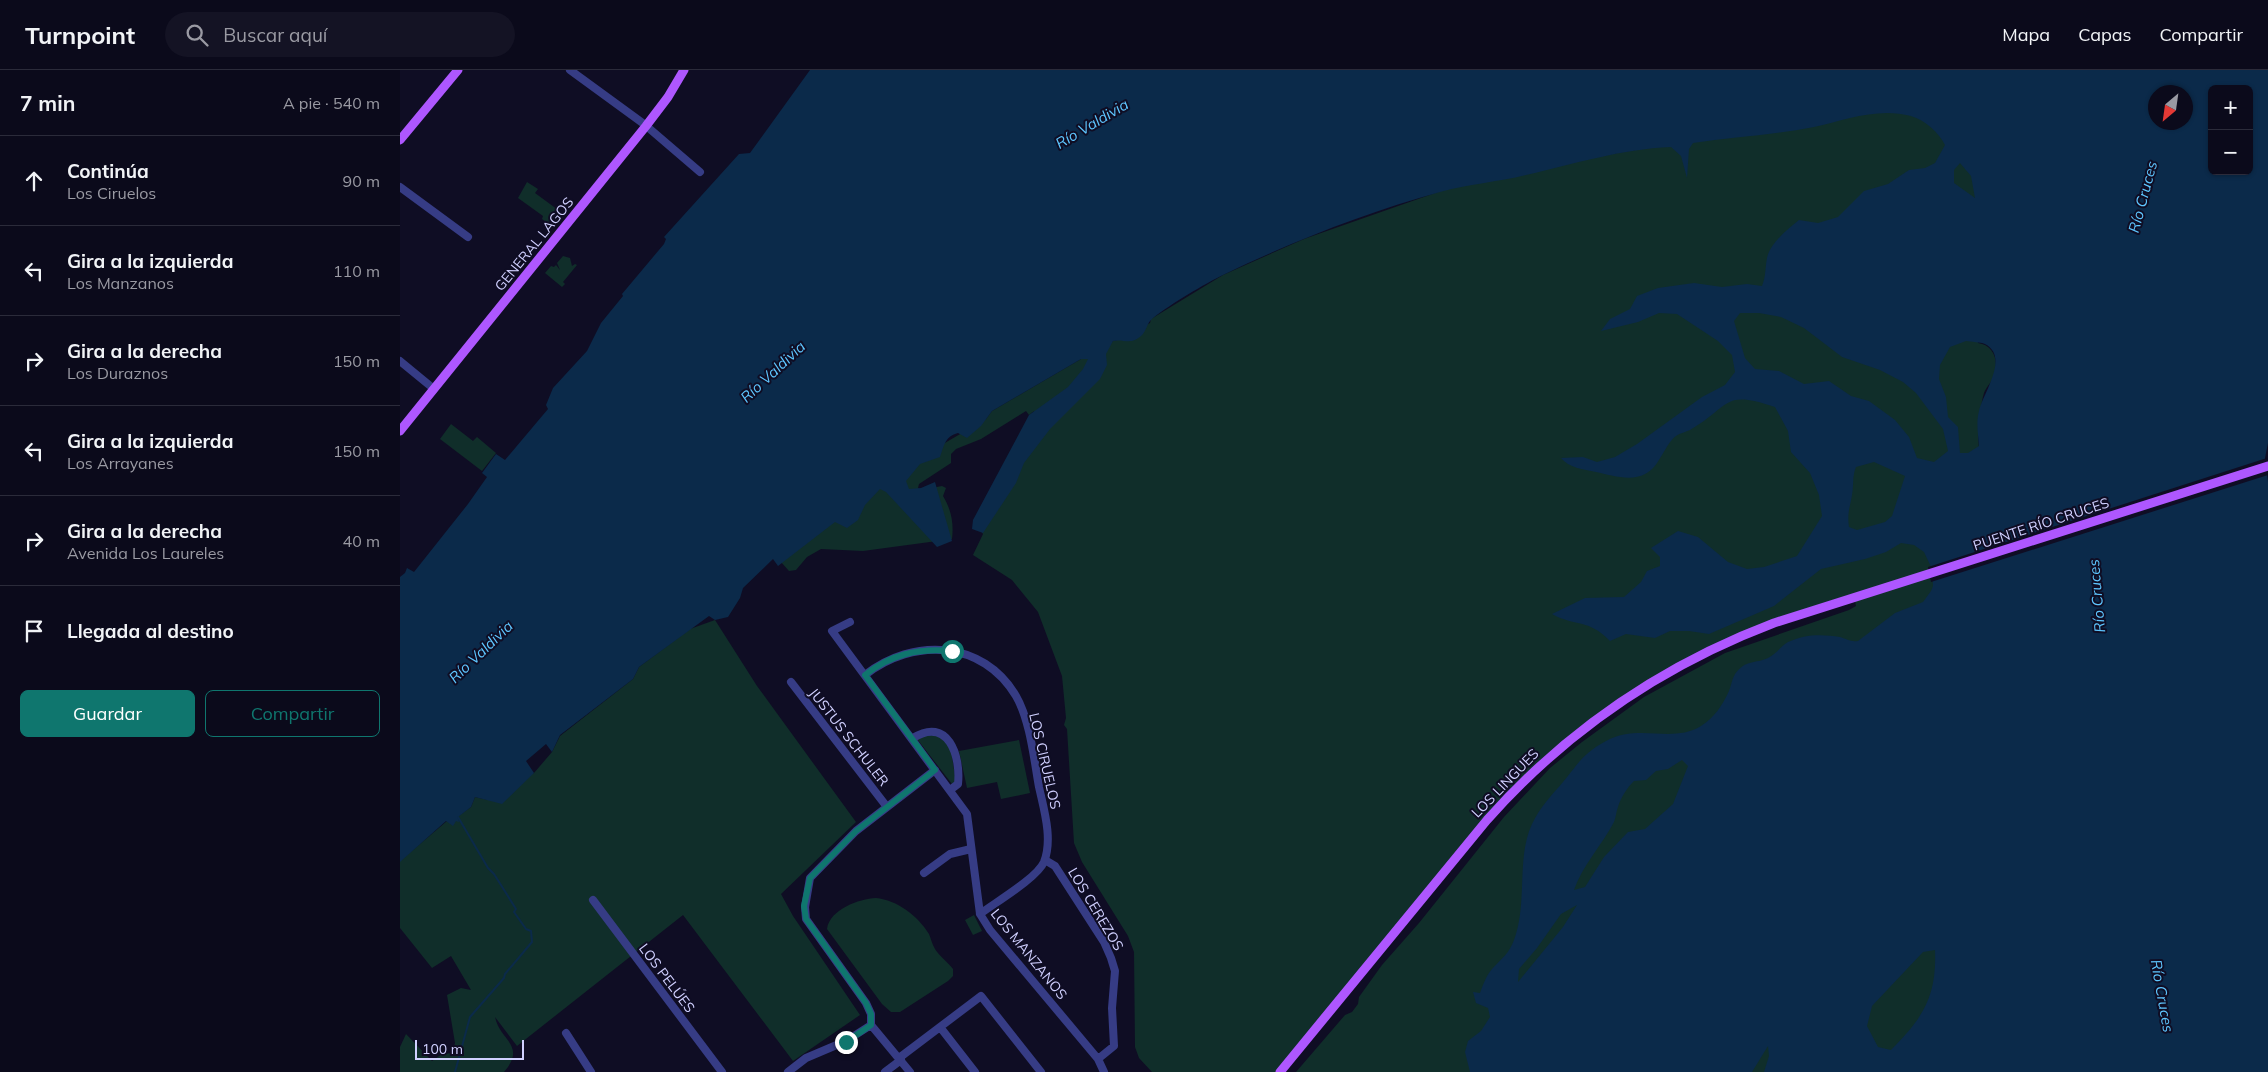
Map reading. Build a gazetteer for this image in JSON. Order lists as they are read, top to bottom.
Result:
{
  "streets": {
    "main road": ["GENERAL LAGOS", "PUENTE RÍO CRUCES", "LOS LINGUES"],
    "street": [
      "JUSTUS SCHULER",
      "LOS CIRUELOS",
      "LOS CEREZOS",
      "LOS MANZANOS",
      "LOS PELÚES"
    ]
  },
  "crossings": [
    ["PUENTE RÍO CRUCES", "LOS LINGUES"],
    ["LOS CIRUELOS", "LOS CEREZOS"],
    ["LOS CIRUELOS", "LOS MANZANOS"],
    ["LOS CEREZOS", "LOS MANZANOS"]
  ],
  "water": ["Río Valdivia", "Río Cruces"],
  "scale_bar": "100 m",
  "north": "bottom left",
  "page": {
    "header": "Turnpoint",
    "search": "Buscar aquí",
    "nav": ["Mapa", "Capas", "Compartir"],
    "heading": ["7 min", "A pie · 540 m"],
    "map_buttons": ["+", "−"],
    "list": [
      ["Continúa", "Los Ciruelos", "90 m"],
      ["Gira a la izquierda", "Los Manzanos", "110 m"],
      ["Gira a la derecha", "Los Duraznos", "150 m"],
      ["Gira a la izquierda", "Los Arrayanes", "150 m"],
      ["Gira a la derecha", "Avenida Los Laureles", "40 m"],
      "Llegada al destino"
    ],
    "buttons": ["Guardar", "Compartir"],
    "scale": "100 m"
  }
}
